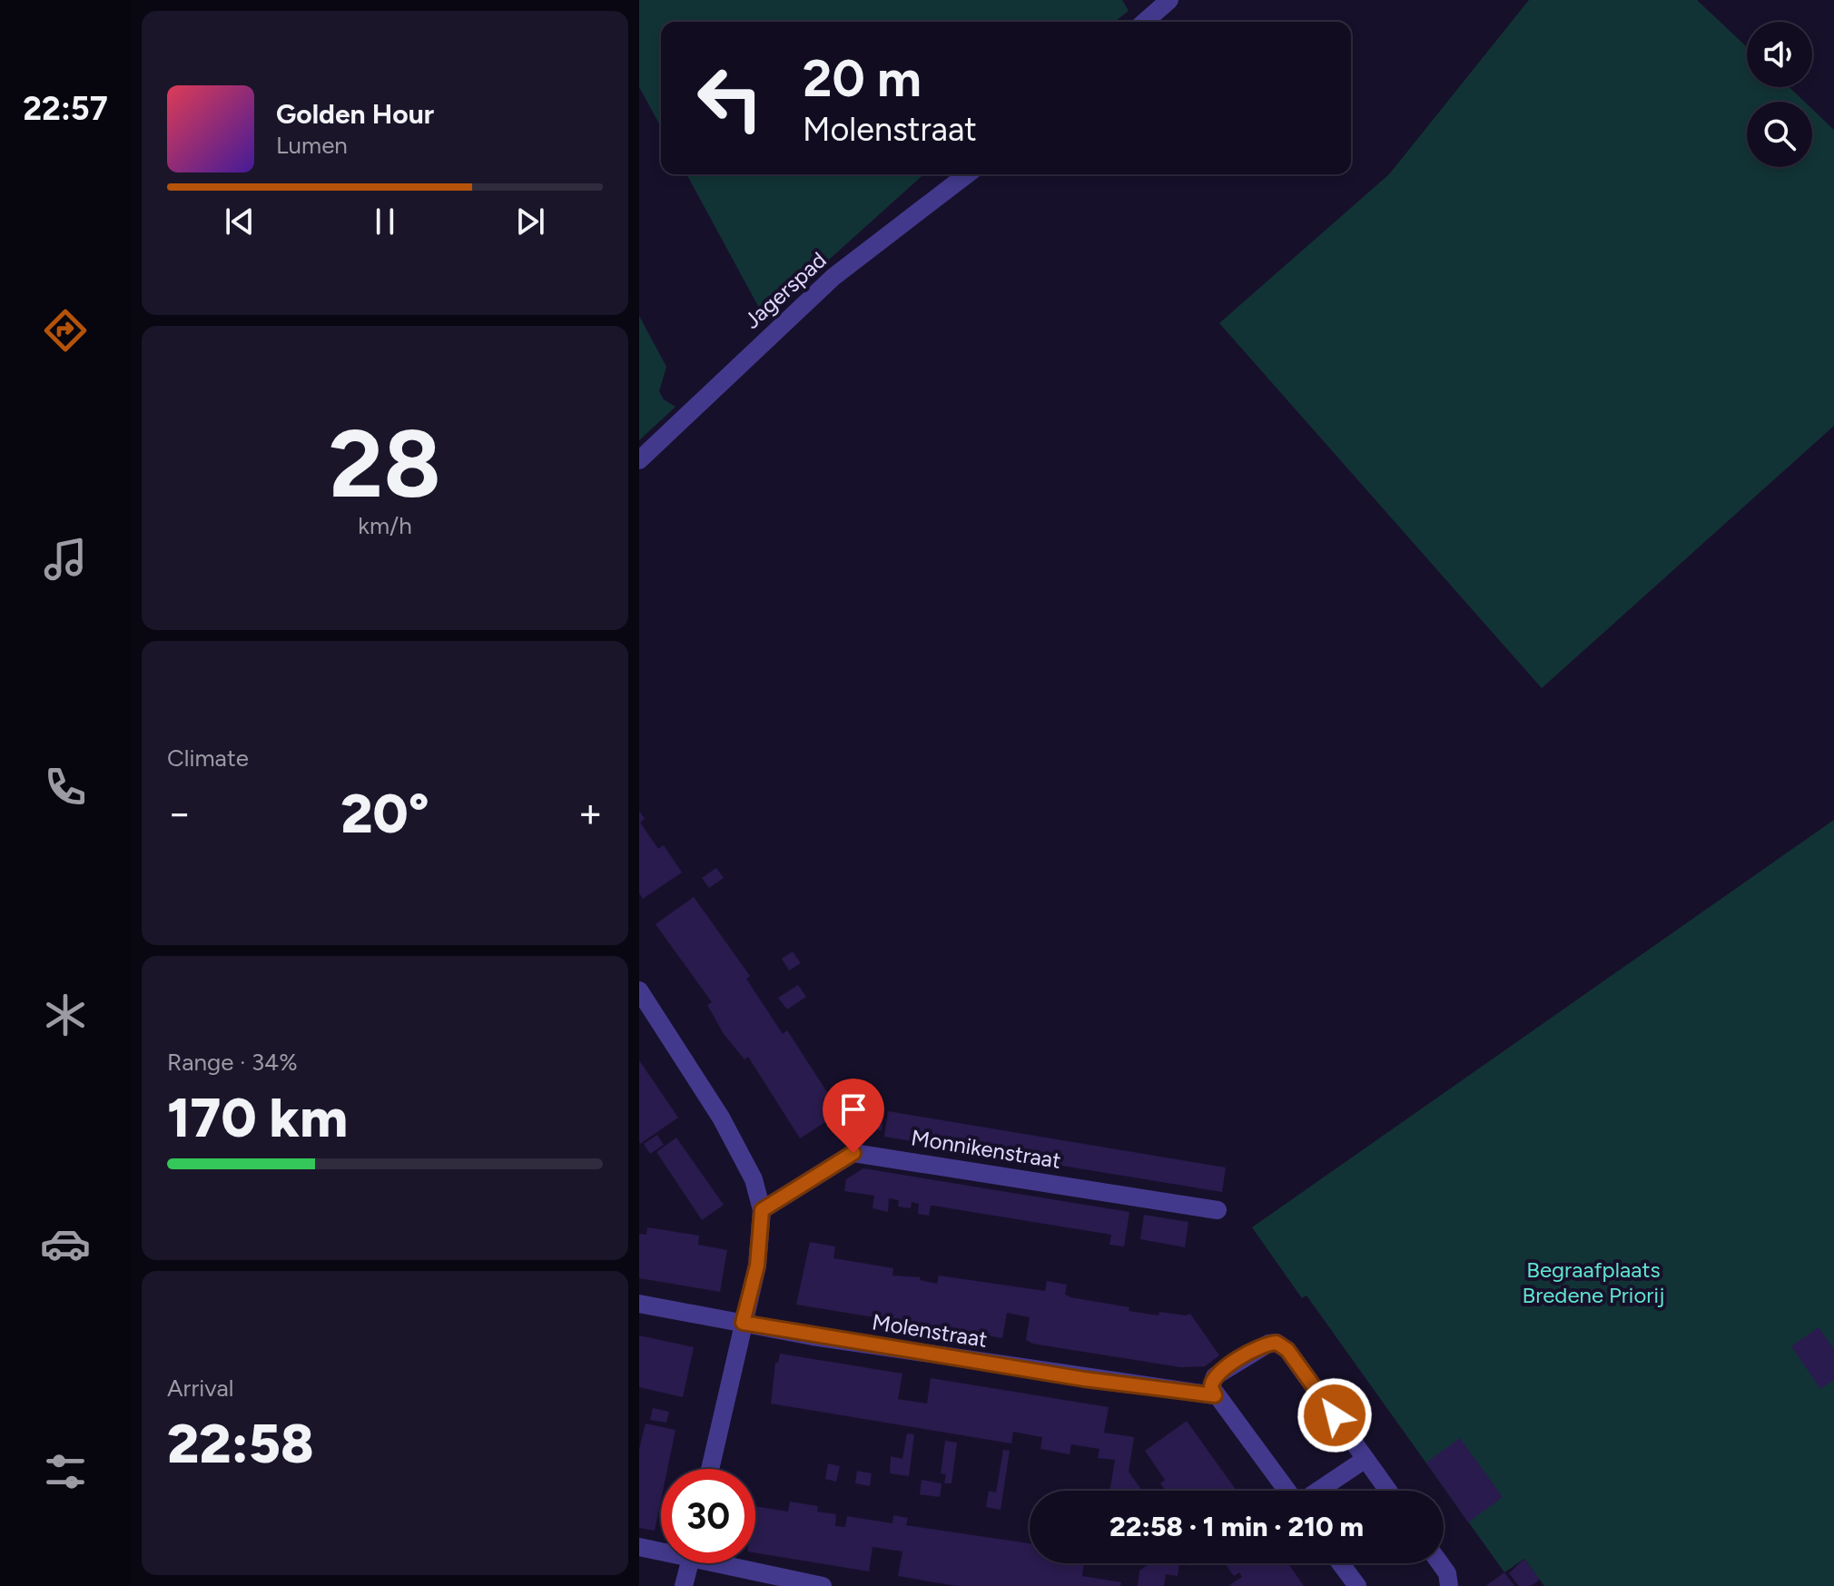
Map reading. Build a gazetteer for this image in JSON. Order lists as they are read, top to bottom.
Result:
{
  "streets": {
    "street": ["Jagerspad", "Monnikenstraat", "Molenstraat"]
  },
  "parks": ["Begraafplaats Bredene Priorij"],
  "page": {
    "tabs": "22:57",
    "turn": ["20 m", "Molenstraat"],
    "song": ["Golden Hour", "Lumen"],
    "tile": [
      ["28", "km/h"],
      "Climate",
      ["Range · 34%", "170 km"],
      ["Arrival", "22:58"]
    ],
    "heat": ["−", "20°", "+"],
    "limit": "30",
    "trip": "22:58 · 1 min · 210 m"
  }
}
